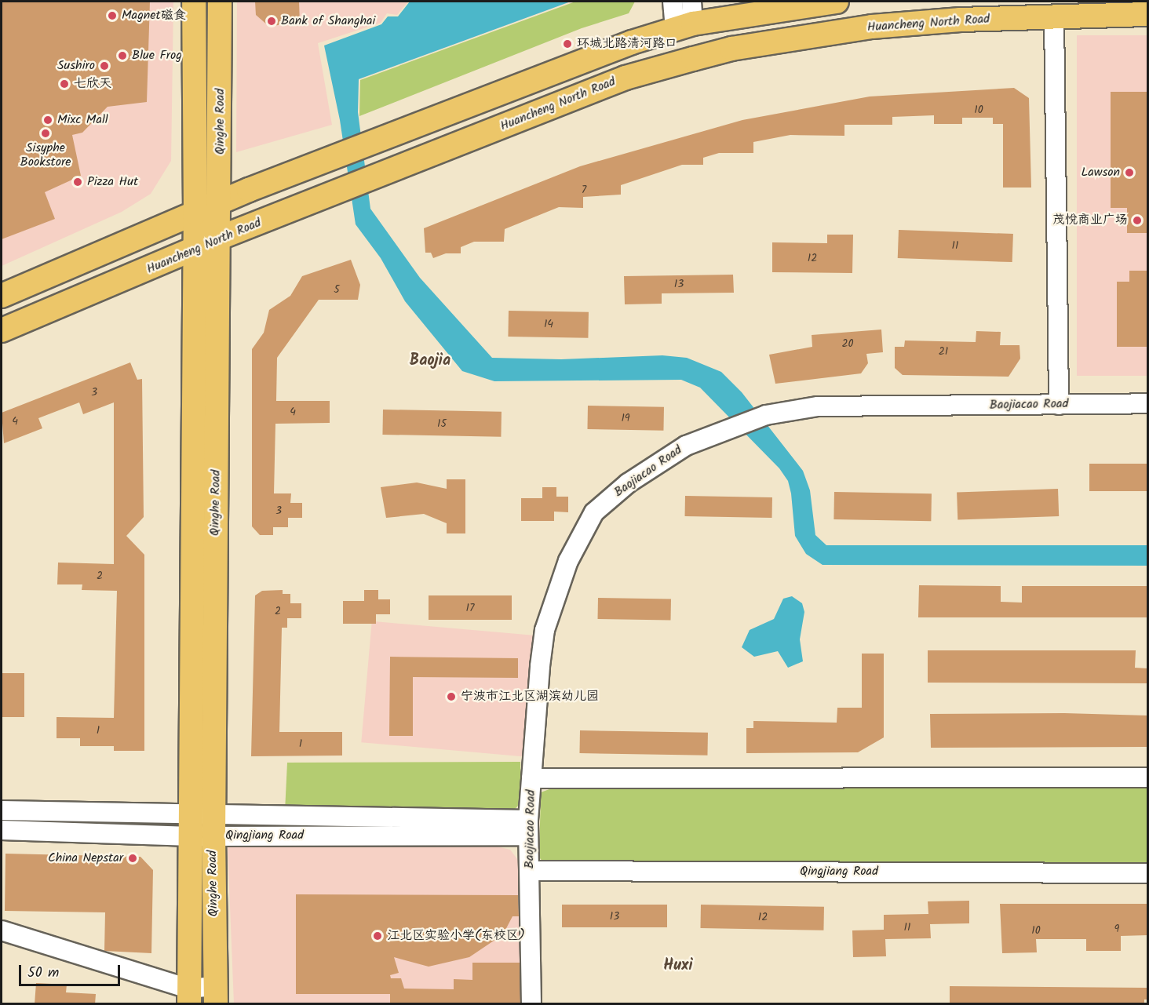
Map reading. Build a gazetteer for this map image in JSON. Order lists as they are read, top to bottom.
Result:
{
  "streets": {
    "main road": ["Huancheng North Road", "Qinghe Road"],
    "street": ["Baojiacao Road", "Qingjiang Road"]
  },
  "crossings": [
    ["Huancheng North Road", "Qinghe Road"],
    ["Qinghe Road", "Qingjiang Road"],
    ["Baojiacao Road", "Qingjiang Road"]
  ],
  "districts": ["Baojia", "Huxi"],
  "places": [
    "Magnet磁食",
    "Bank of Shanghai",
    "环城北路清河路口",
    "Blue Frog",
    "Sushiro",
    "七欣天",
    "Mixc Mall",
    "Sisyphe Bookstore",
    "Lawson",
    "Pizza Hut",
    "茂悦商业广场",
    "宁波市江北区湖滨幼儿园",
    "China Nepstar",
    "江北区实验小学(东校区)"
  ],
  "house_numbers": [
    "10",
    "7",
    "11",
    "12",
    "13",
    "5",
    "14",
    "20",
    "21",
    "3",
    "4",
    "19",
    "4",
    "15",
    "3",
    "2",
    "17",
    "2",
    "1",
    "1",
    "13",
    "12",
    "11",
    "9",
    "10"
  ],
  "scale_bar": "50 m"
}
